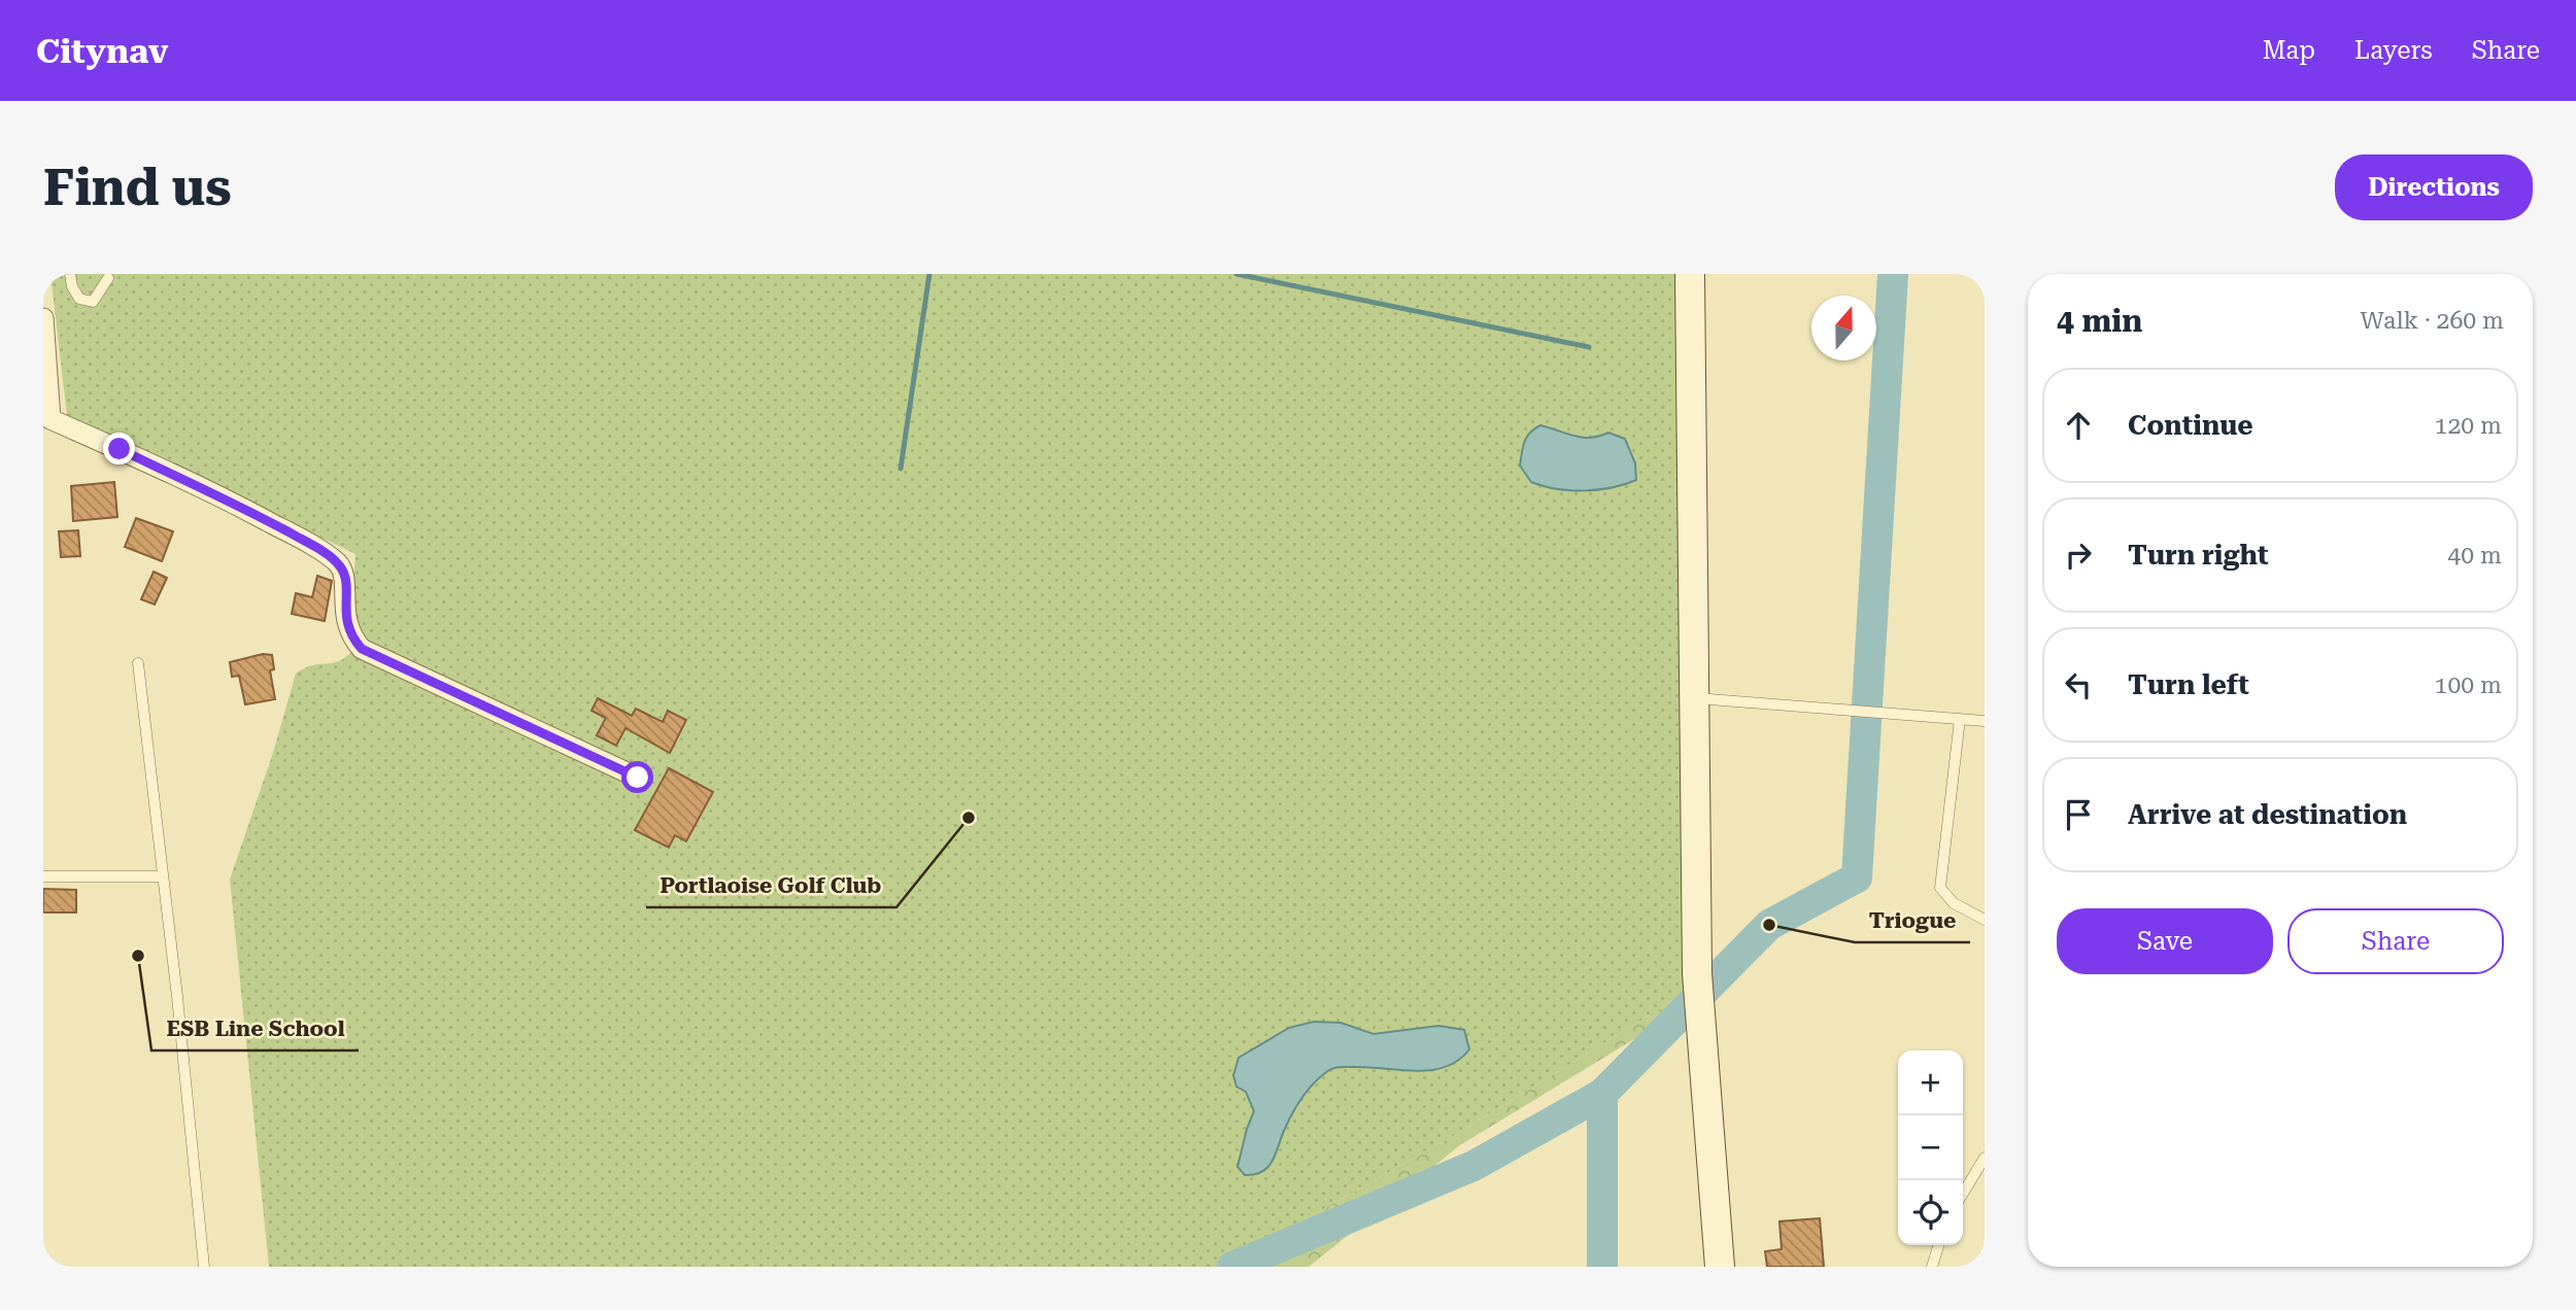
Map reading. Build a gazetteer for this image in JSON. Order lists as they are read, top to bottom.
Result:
{
  "places": ["Portlaoise Golf Club", "Triogue", "ESB Line School"],
  "north": "top",
  "page": {
    "header": "Citynav",
    "nav": ["Map", "Layers", "Share"],
    "buttons": [
      "Directions",
      ["Save", "Share"]
    ],
    "title": "Find us",
    "heading": ["4 min", "Walk · 260 m"],
    "list": [
      ["Continue", "120 m"],
      ["Turn right", "40 m"],
      ["Turn left", "100 m"],
      "Arrive at destination"
    ],
    "map_buttons": ["+", "−"]
  }
}
